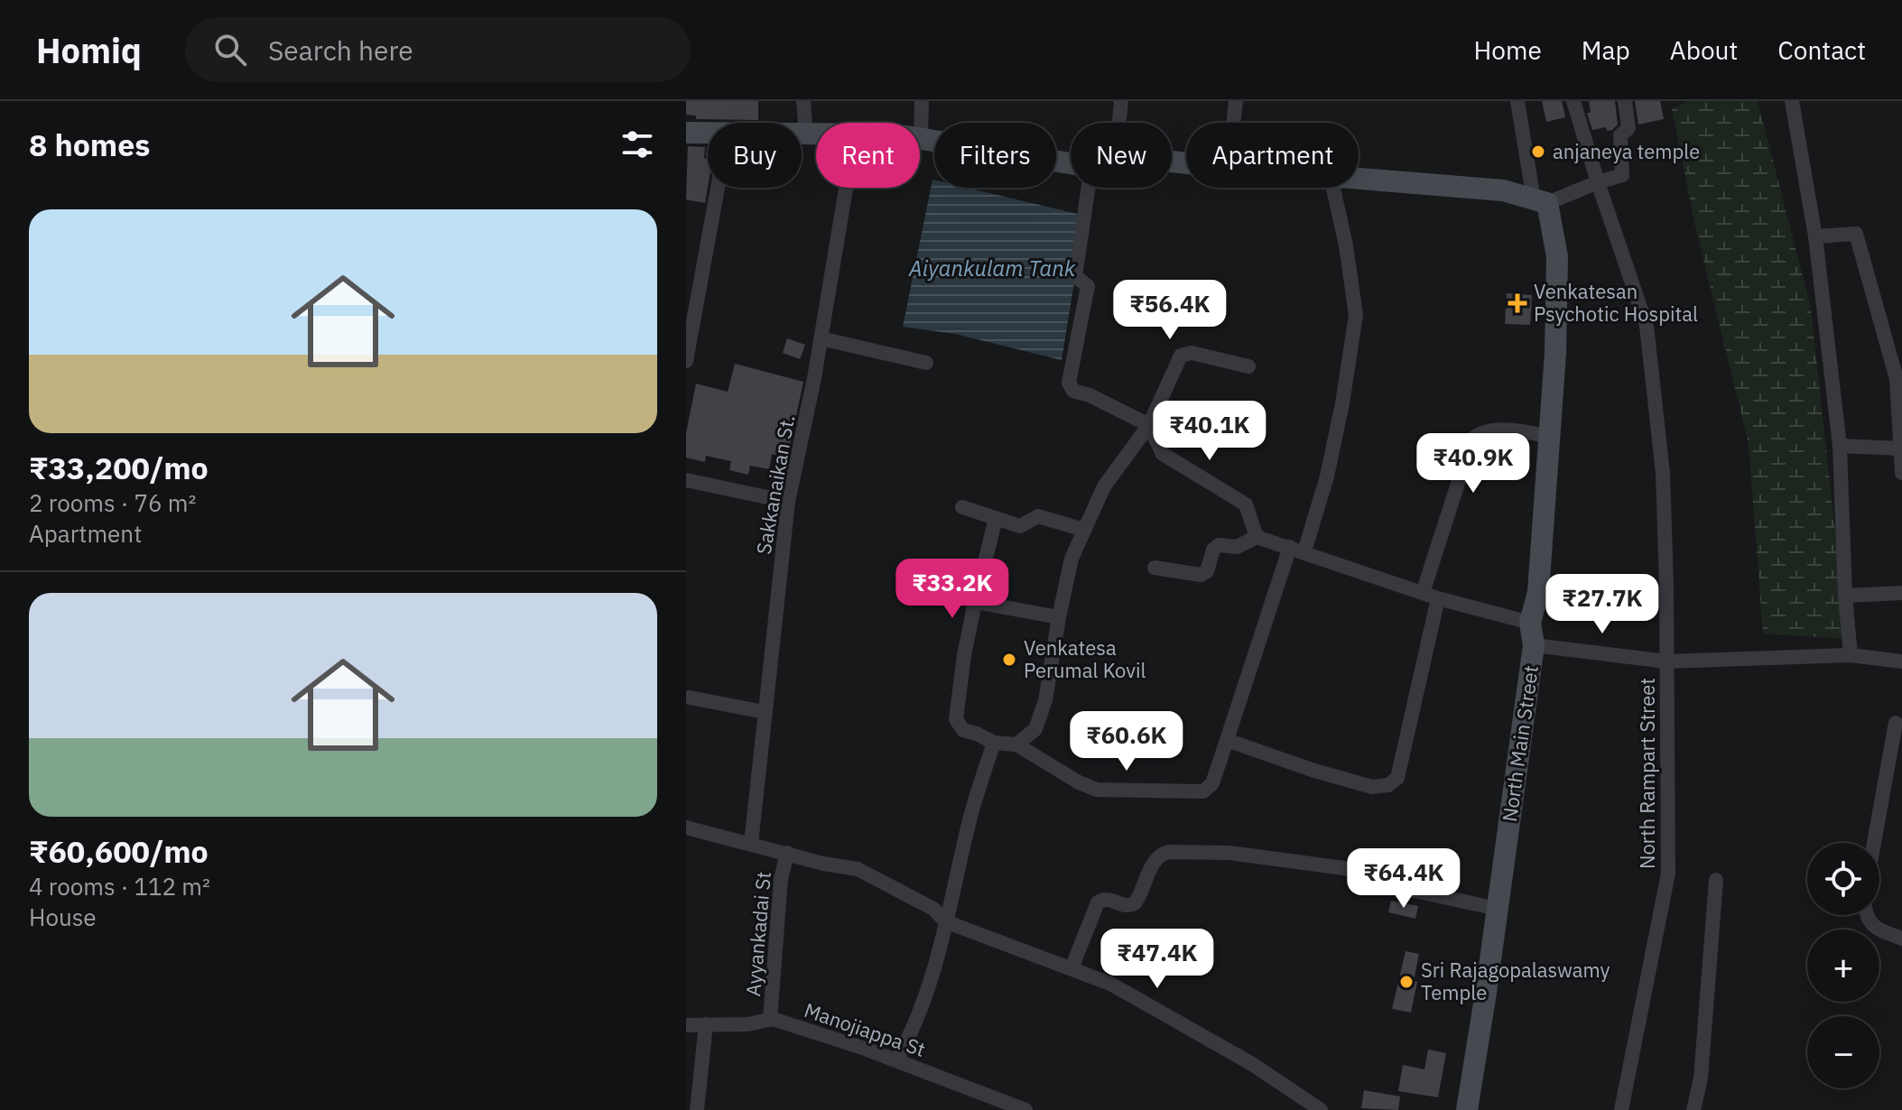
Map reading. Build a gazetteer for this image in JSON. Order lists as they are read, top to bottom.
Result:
{
  "streets": {
    "street": [
      "Sakkanaikan St.",
      "North Main Street",
      "North Rampart Street",
      "Ayyankadai St",
      "Manojiappa St"
    ]
  },
  "crossings": [
    ["Ayyankadai St", "Manojiappa St"]
  ],
  "water": ["Aiyankulam Tank"],
  "places": {
    "other": ["anjaneya temple", "Venkatesa Perumal Kovil", "Sri Rajagopalaswamy Temple"],
    "health": ["Venkatesan Psychotic Hospital"]
  },
  "page": {
    "header": "Homiq",
    "search": "Search here",
    "nav": [
      "Home",
      "Map",
      "About",
      "Contact"
    ],
    "heading": "8 homes",
    "chip": [
      "Buy",
      "Rent",
      "Filters",
      "New",
      "Apartment"
    ],
    "list": [
      {
        "name": "₹33,200/mo",
        "note": "2 rooms · 76 m² · Apartment"
      },
      {
        "name": "₹60,600/mo",
        "note": "4 rooms · 112 m² · House"
      }
    ],
    "price": [
      "₹56.4K",
      "₹40.1K",
      "₹40.9K",
      "₹33.2K",
      "₹27.7K",
      "₹60.6K",
      "₹64.4K",
      "₹47.4K"
    ],
    "map_buttons": ["+", "−"]
  }
}
